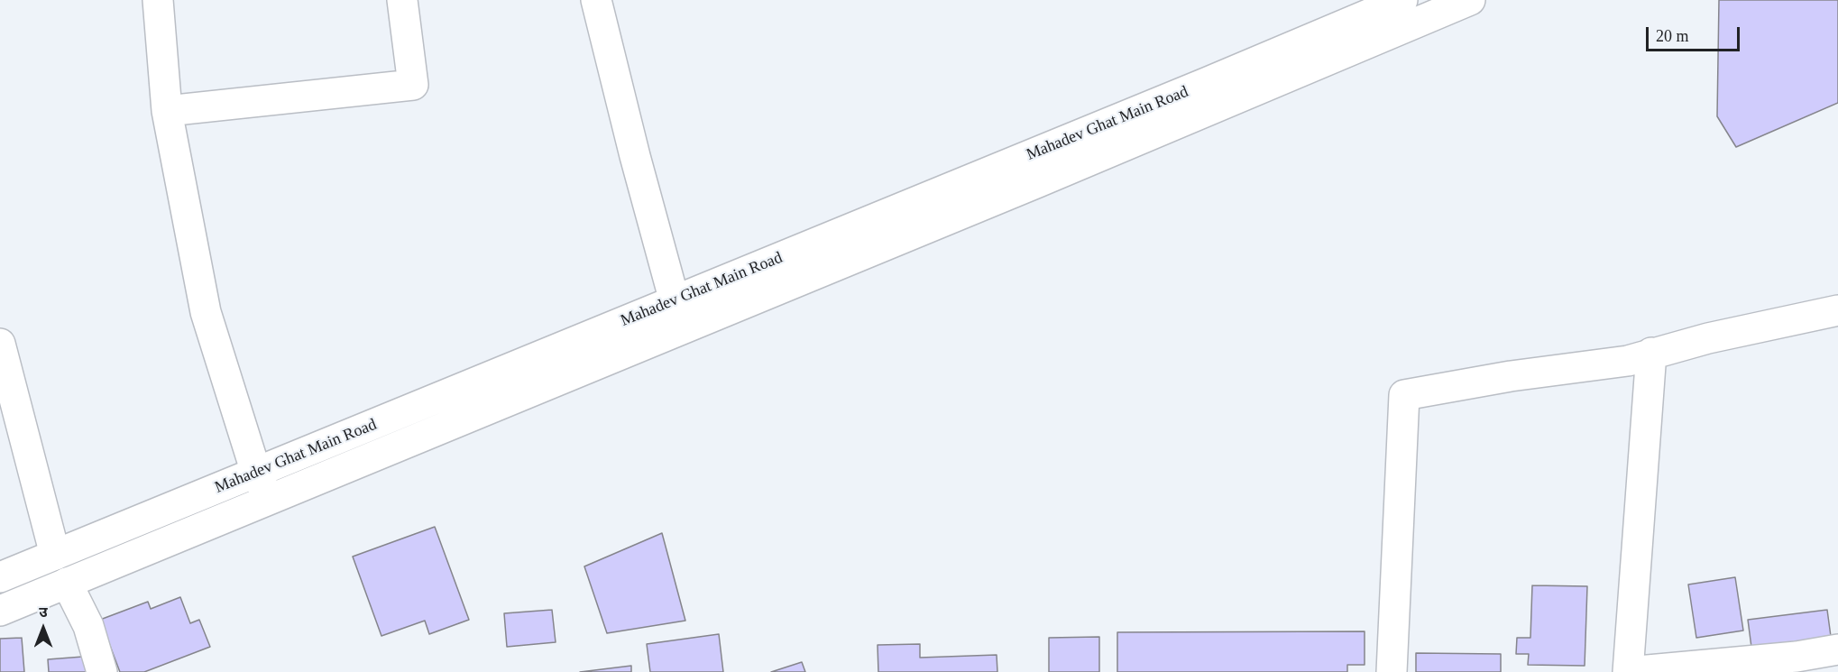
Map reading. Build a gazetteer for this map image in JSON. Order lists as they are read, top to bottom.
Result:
{
  "streets": {
    "street": ["Mahadev Ghat Main Road"]
  },
  "scale_bar": "20 m",
  "north": "top"
}
